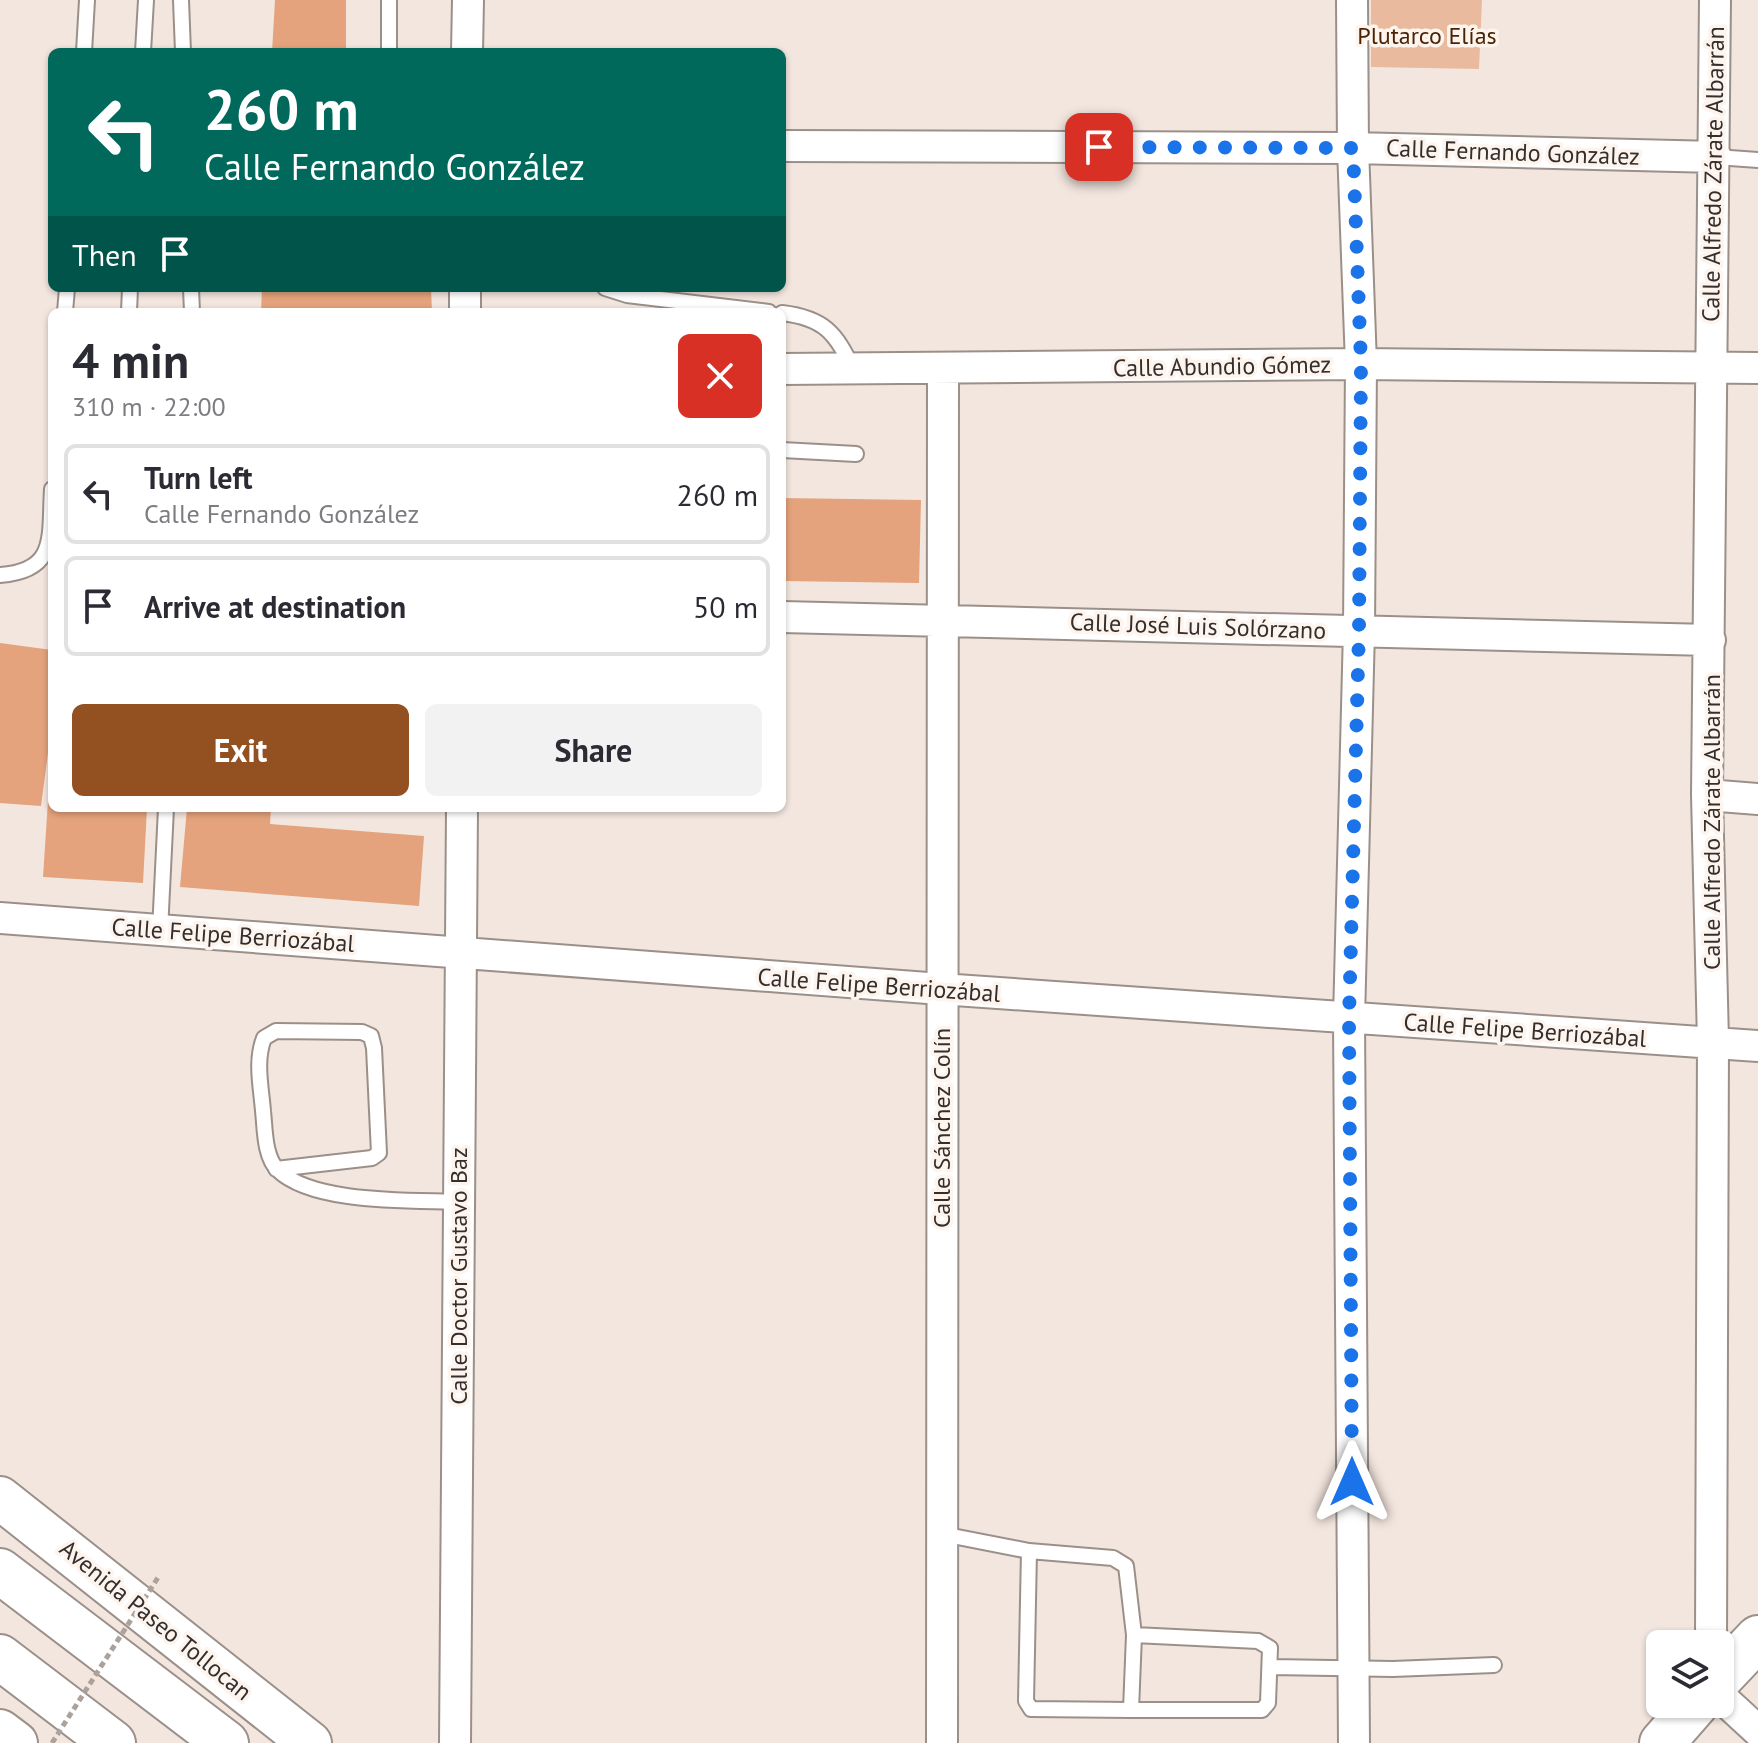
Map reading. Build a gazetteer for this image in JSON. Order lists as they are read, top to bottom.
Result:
{
  "streets": {
    "main road": ["Avenida Paseo Tollocan"],
    "street": [
      "Calle Fernando González",
      "Calle Alfredo Zárate Albarrán",
      "Calle Abundio Gómez",
      "Calle José Luis Solórzano",
      "Calle Felipe Berriozábal",
      "Calle Sánchez Colín",
      "Calle Doctor Gustavo Baz"
    ]
  },
  "crossings": [
    ["Calle Fernando González", "Calle Alfredo Zárate Albarrán"],
    ["Calle Alfredo Zárate Albarrán", "Calle Abundio Gómez"],
    ["Calle Alfredo Zárate Albarrán", "Calle José Luis Solórzano"],
    ["Calle Alfredo Zárate Albarrán", "Calle Felipe Berriozábal"],
    ["Calle Abundio Gómez", "Calle Sánchez Colín"],
    ["Calle José Luis Solórzano", "Calle Sánchez Colín"],
    ["Calle Felipe Berriozábal", "Calle Sánchez Colín"],
    ["Calle Felipe Berriozábal", "Calle Doctor Gustavo Baz"]
  ],
  "parks": ["Plutarco Elías"],
  "page": {
    "turn": ["260 m", "Calle Fernando González"],
    "then": "Then",
    "heading": ["4 min", "310 m · 22:00"],
    "list": [
      {
        "name": "Turn left",
        "note": "Calle Fernando González",
        "value": "260 m"
      },
      {
        "name": "Arrive at destination",
        "value": "50 m"
      }
    ],
    "buttons": ["Exit", "Share"]
  }
}
